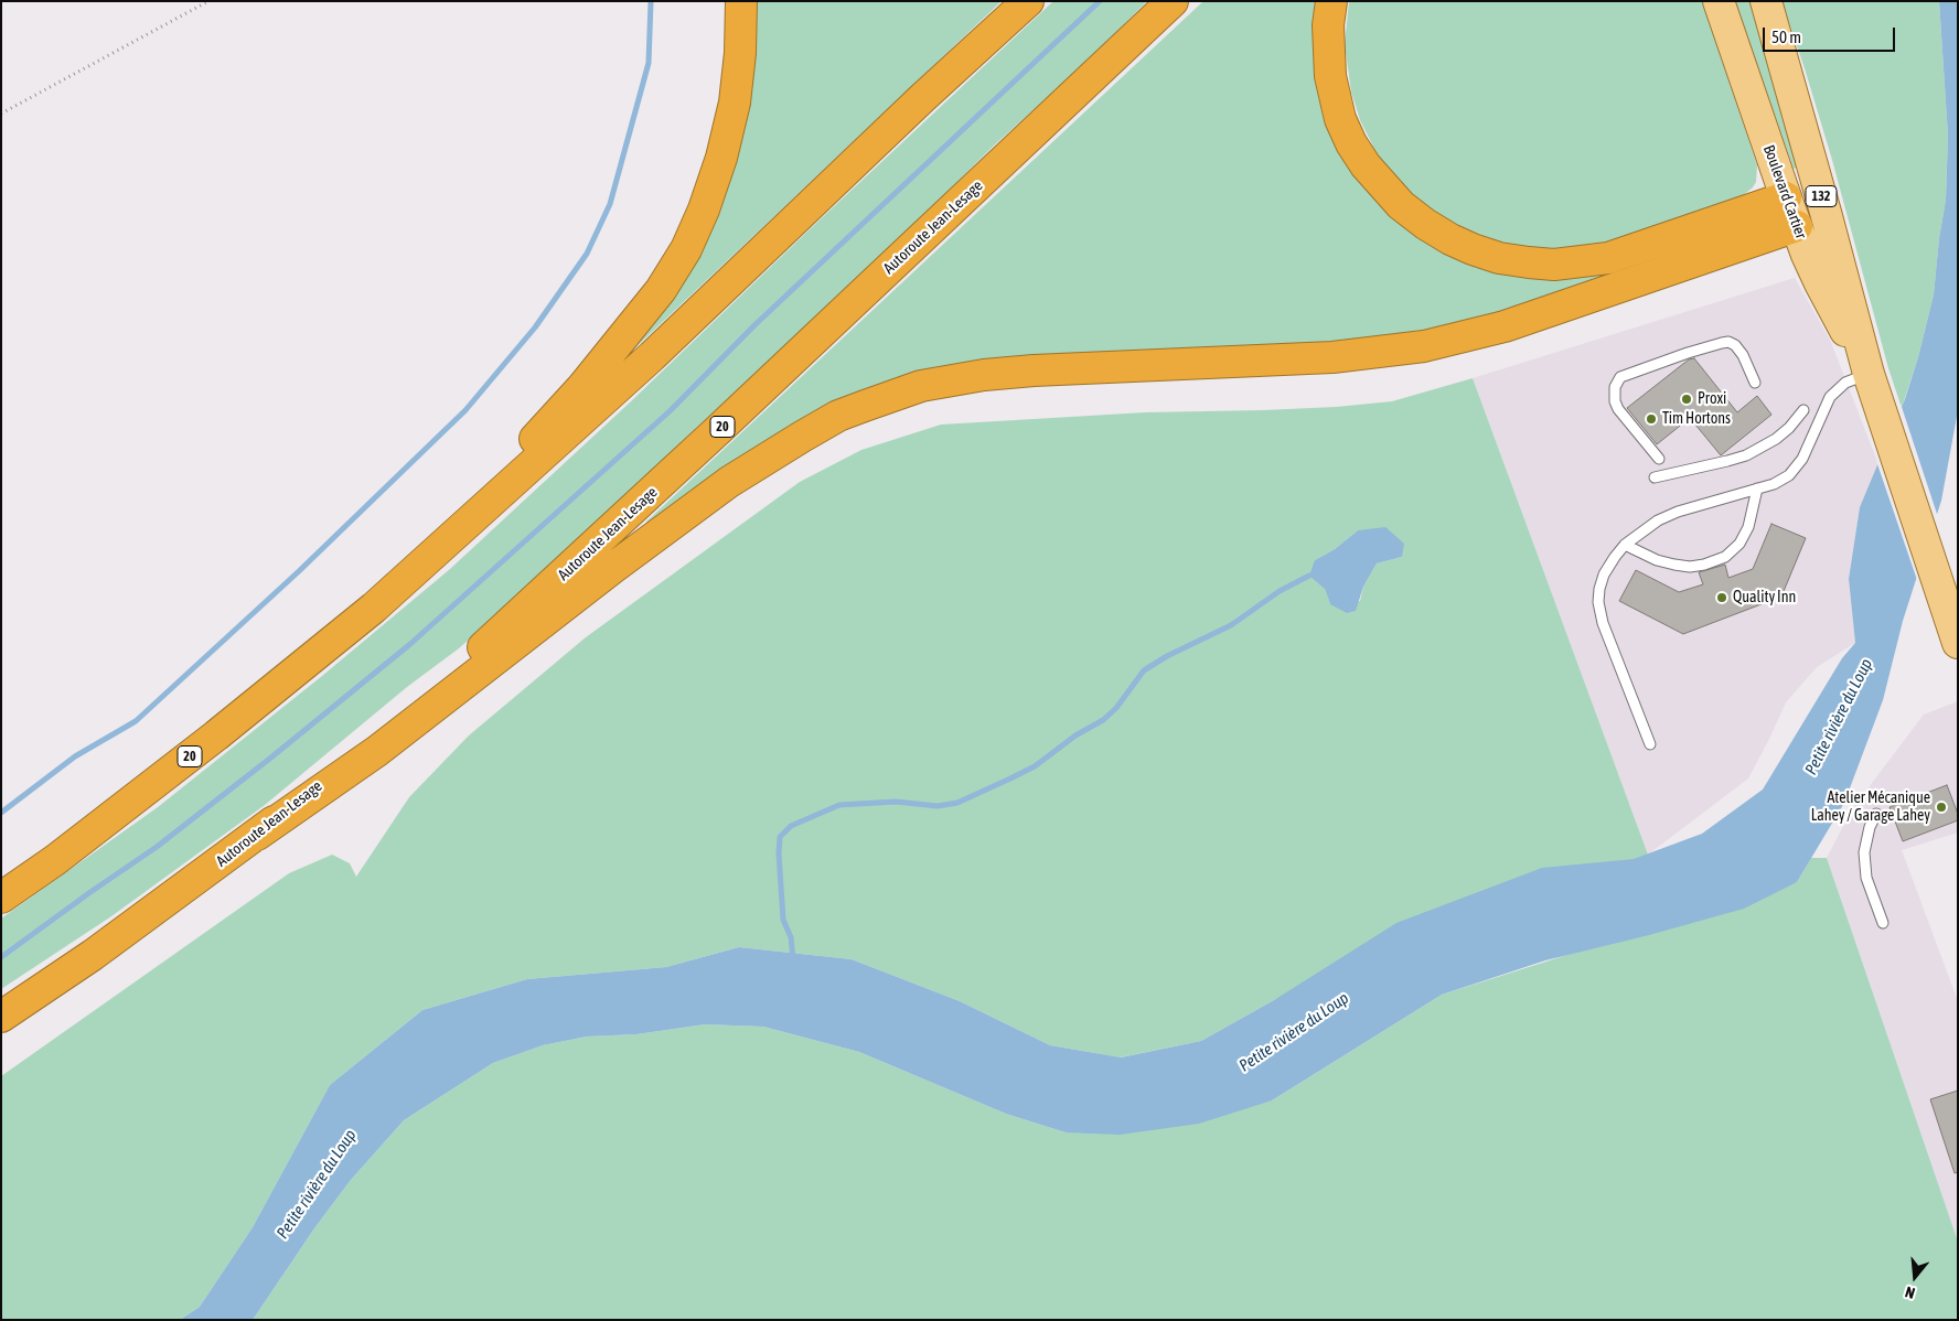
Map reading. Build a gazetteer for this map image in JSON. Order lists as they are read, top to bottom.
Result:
{
  "streets": {
    "highway": ["Autoroute Jean-Lesage", "20"],
    "main road": ["Boulevard Cartier", "132"]
  },
  "water": ["Petite rivière du Loup"],
  "places": [
    "Proxi",
    "Tim Hortons",
    "Quality Inn",
    "Atelier Mécanique Lahey / Garage Lahey"
  ],
  "scale_bar": "50 m",
  "north": "bottom"
}
